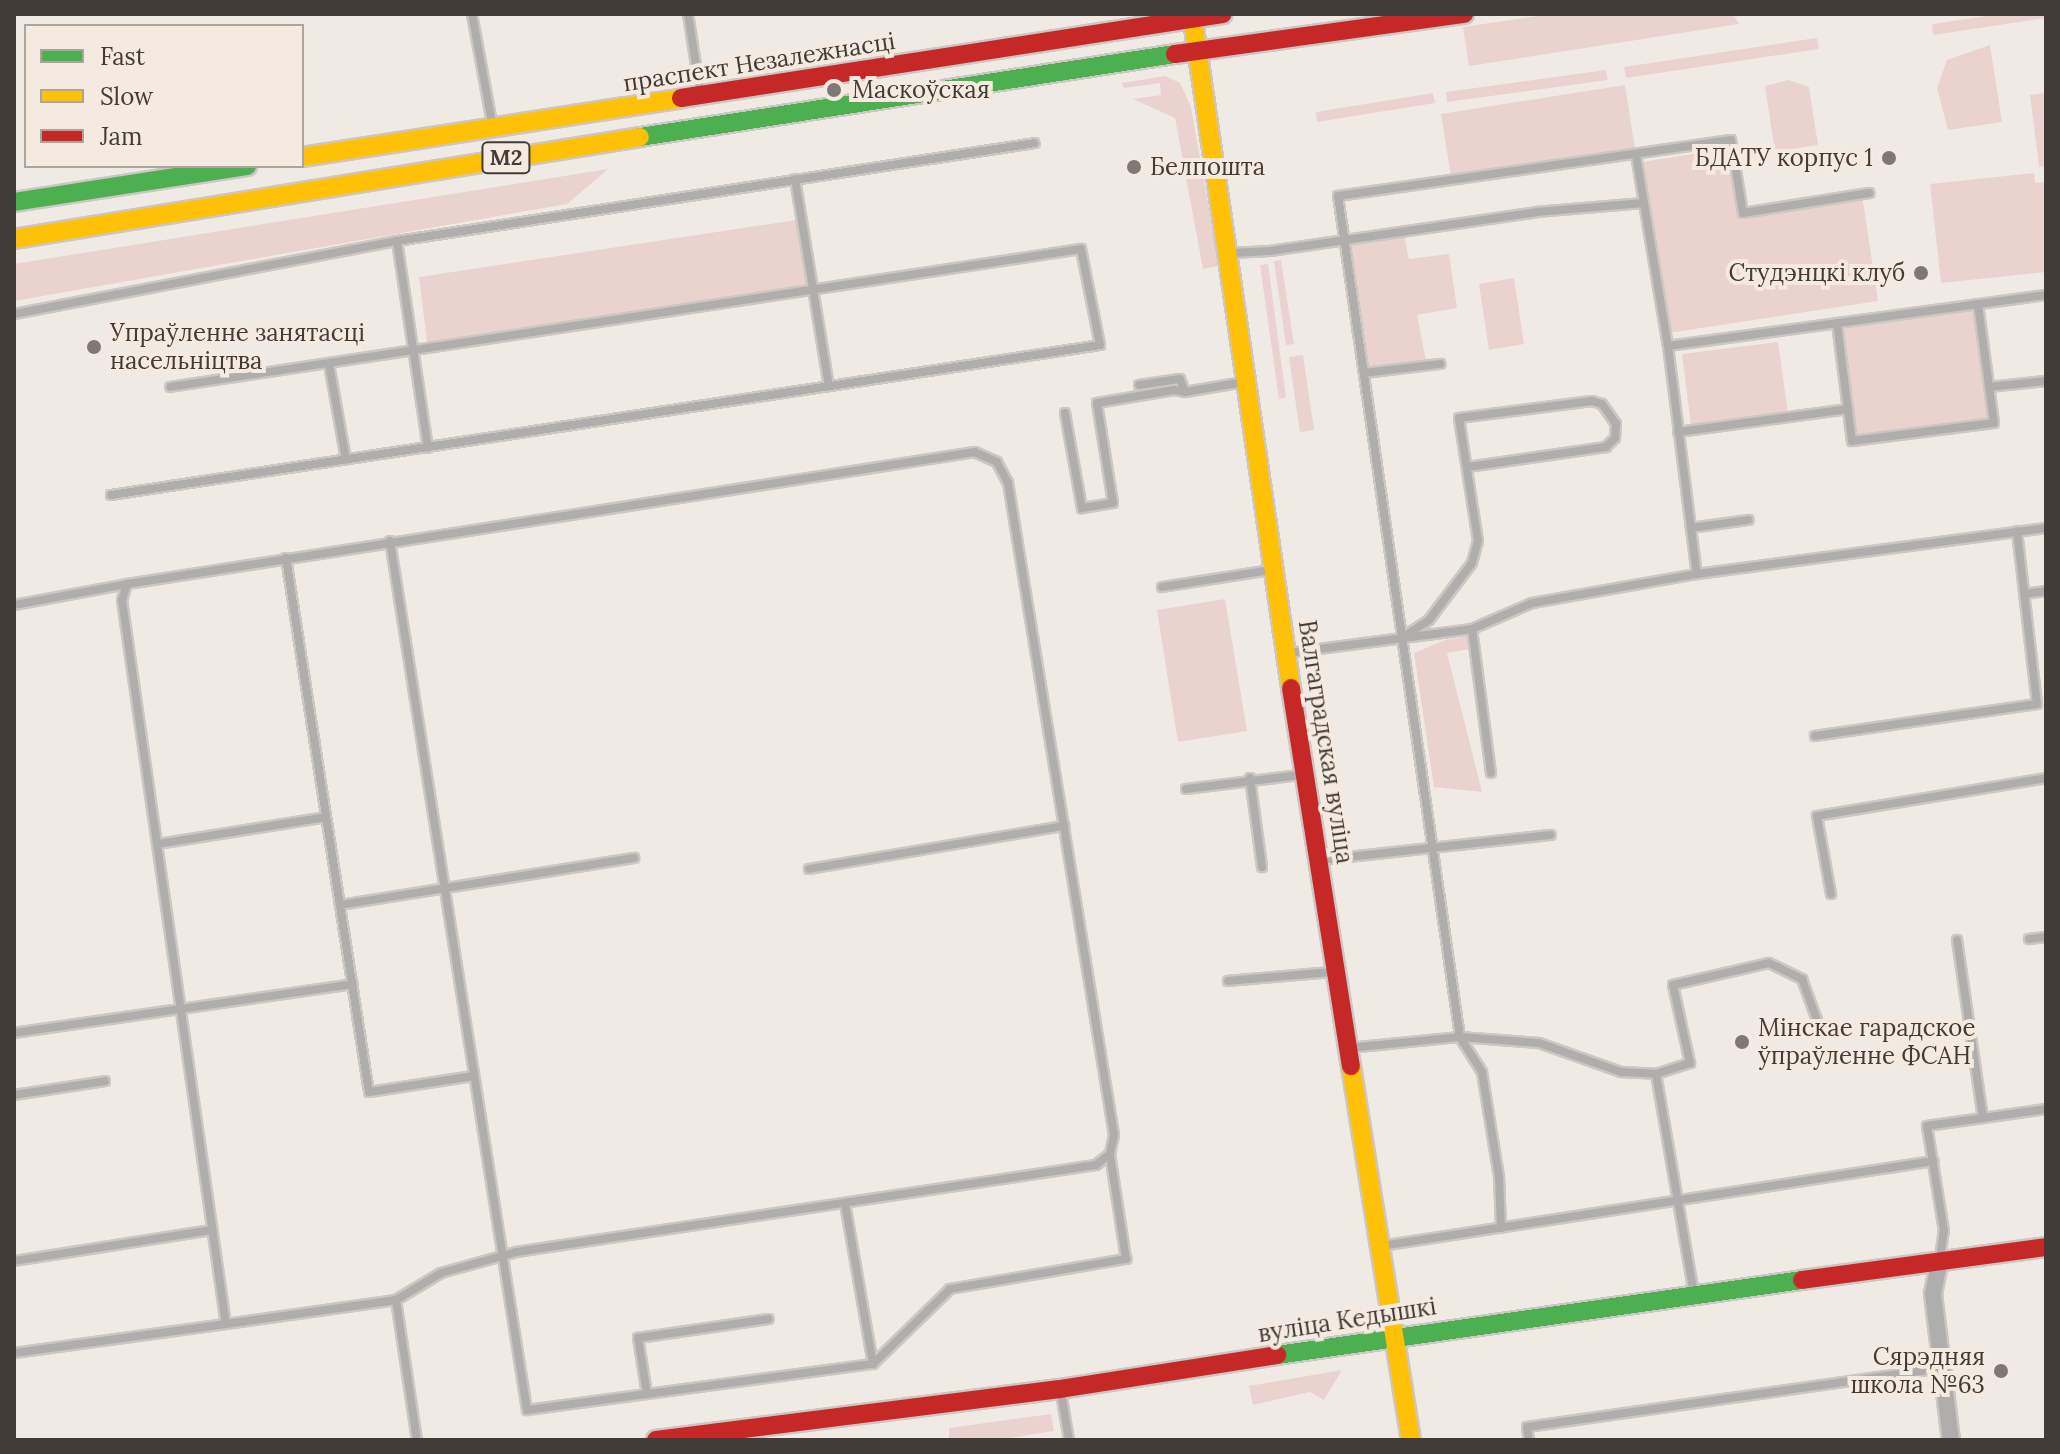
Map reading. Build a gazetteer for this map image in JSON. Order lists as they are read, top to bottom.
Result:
{
  "streets": {
    "main road": [
      "праспект Незалежнасці",
      "М2",
      "Валгаградская вуліца",
      "вуліца Кедышкі"
    ]
  },
  "crossings": [
    ["праспект Незалежнасці", "Валгаградская вуліца"],
    ["М2", "Валгаградская вуліца"],
    ["Валгаградская вуліца", "вуліца Кедышкі"]
  ],
  "places": [
    "Маскоўская",
    "БДАТУ корпус 1",
    "Белпошта",
    "Студэнцкі клуб",
    "Упраўленне занятасці насельніцтва",
    "Мінскае гарадское ўпраўленне ФСАН",
    "Сярэдняя школа №63"
  ],
  "legend": ["Fast", "Slow", "Jam"]
}
